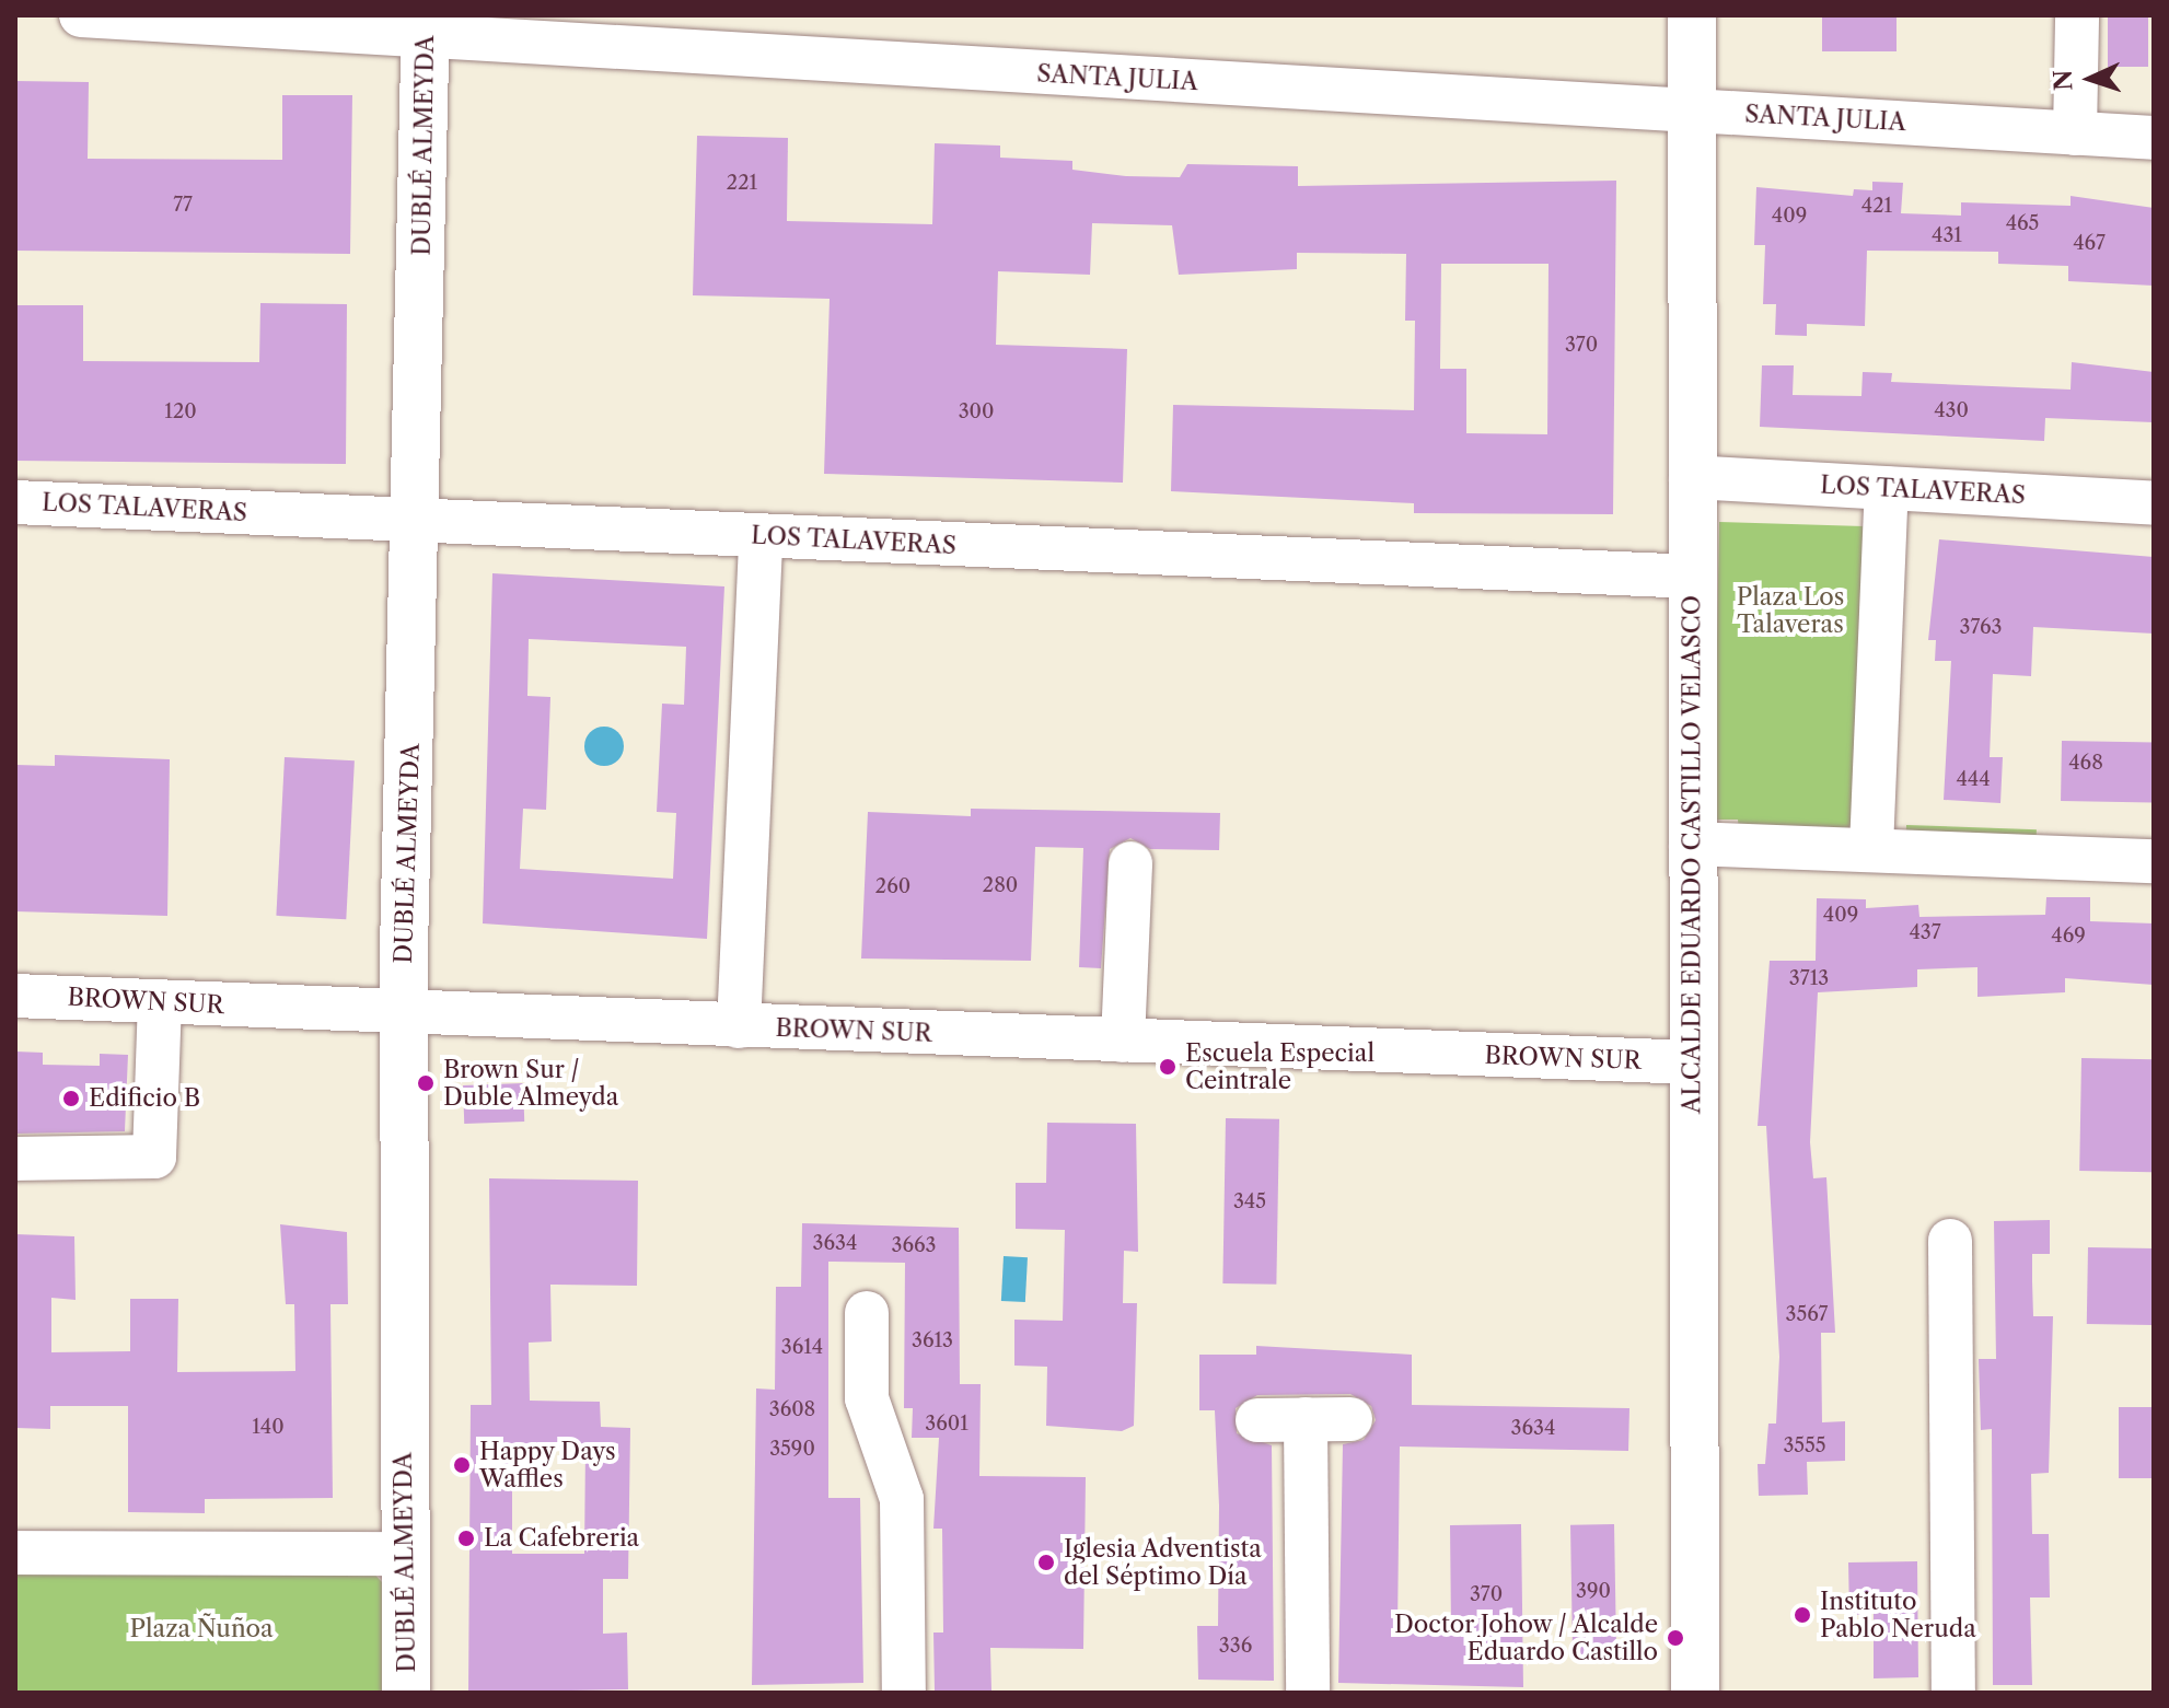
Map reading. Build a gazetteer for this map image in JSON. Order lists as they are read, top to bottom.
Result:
{
  "streets": {
    "main road": ["DUBLÉ ALMEYDA", "ALCALDE EDUARDO CASTILLO VELASCO"],
    "street": ["SANTA JULIA", "LOS TALAVERAS", "BROWN SUR"]
  },
  "crossings": [
    ["SANTA JULIA", "DUBLÉ ALMEYDA"],
    ["SANTA JULIA", "ALCALDE EDUARDO CASTILLO VELASCO"],
    ["DUBLÉ ALMEYDA", "LOS TALAVERAS"],
    ["DUBLÉ ALMEYDA", "BROWN SUR"],
    ["LOS TALAVERAS", "ALCALDE EDUARDO CASTILLO VELASCO"],
    ["ALCALDE EDUARDO CASTILLO VELASCO", "BROWN SUR"]
  ],
  "parks": ["Plaza Los Talaveras", "Plaza Ñuñoa"],
  "places": [
    "Escuela Especial Ceintrale",
    "Brown Sur / Duble Almeyda",
    "Edificio B",
    "Happy Days Waffles",
    "La Cafebreria",
    "Iglesia Adventista del Séptimo Día",
    "Instituto Pablo Neruda",
    "Doctor Johow / Alcalde Eduardo Castillo"
  ],
  "house_numbers": [
    "221",
    "77",
    "421",
    "409",
    "465",
    "431",
    "467",
    "370",
    "430",
    "120",
    "300",
    "3763",
    "468",
    "444",
    "280",
    "260",
    "409",
    "437",
    "469",
    "3713",
    "345",
    "3634",
    "3663",
    "3567",
    "3613",
    "3614",
    "3608",
    "3601",
    "140",
    "3634",
    "3555",
    "3590",
    "390",
    "370",
    "336"
  ],
  "north": "left"
}
